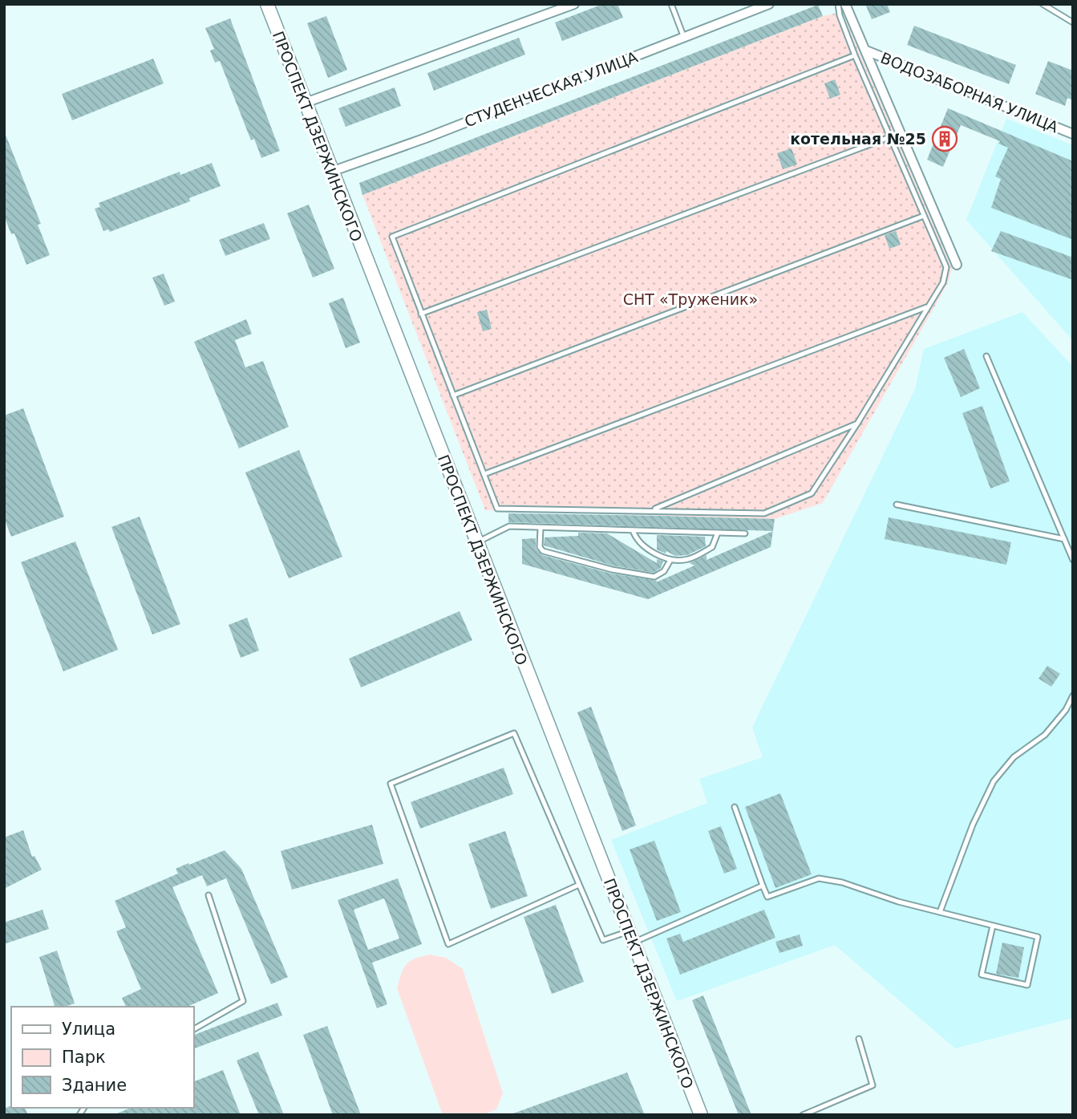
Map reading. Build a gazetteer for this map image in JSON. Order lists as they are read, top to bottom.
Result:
{
  "streets": {
    "main road": ["ПРОСПЕКТ ДЗЕРЖИНСКОГО"],
    "street": ["СТУДЕНЧЕСКАЯ УЛИЦА", "ВОДОЗАБОРНАЯ УЛИЦА"]
  },
  "crossings": [
    ["СТУДЕНЧЕСКАЯ УЛИЦА", "ПРОСПЕКТ ДЗЕРЖИНСКОГО"]
  ],
  "parks": ["СНТ «Труженик»"],
  "places": {
    "building": ["котельная №25"]
  },
  "legend": ["Улица", "Парк", "Здание"]
}
